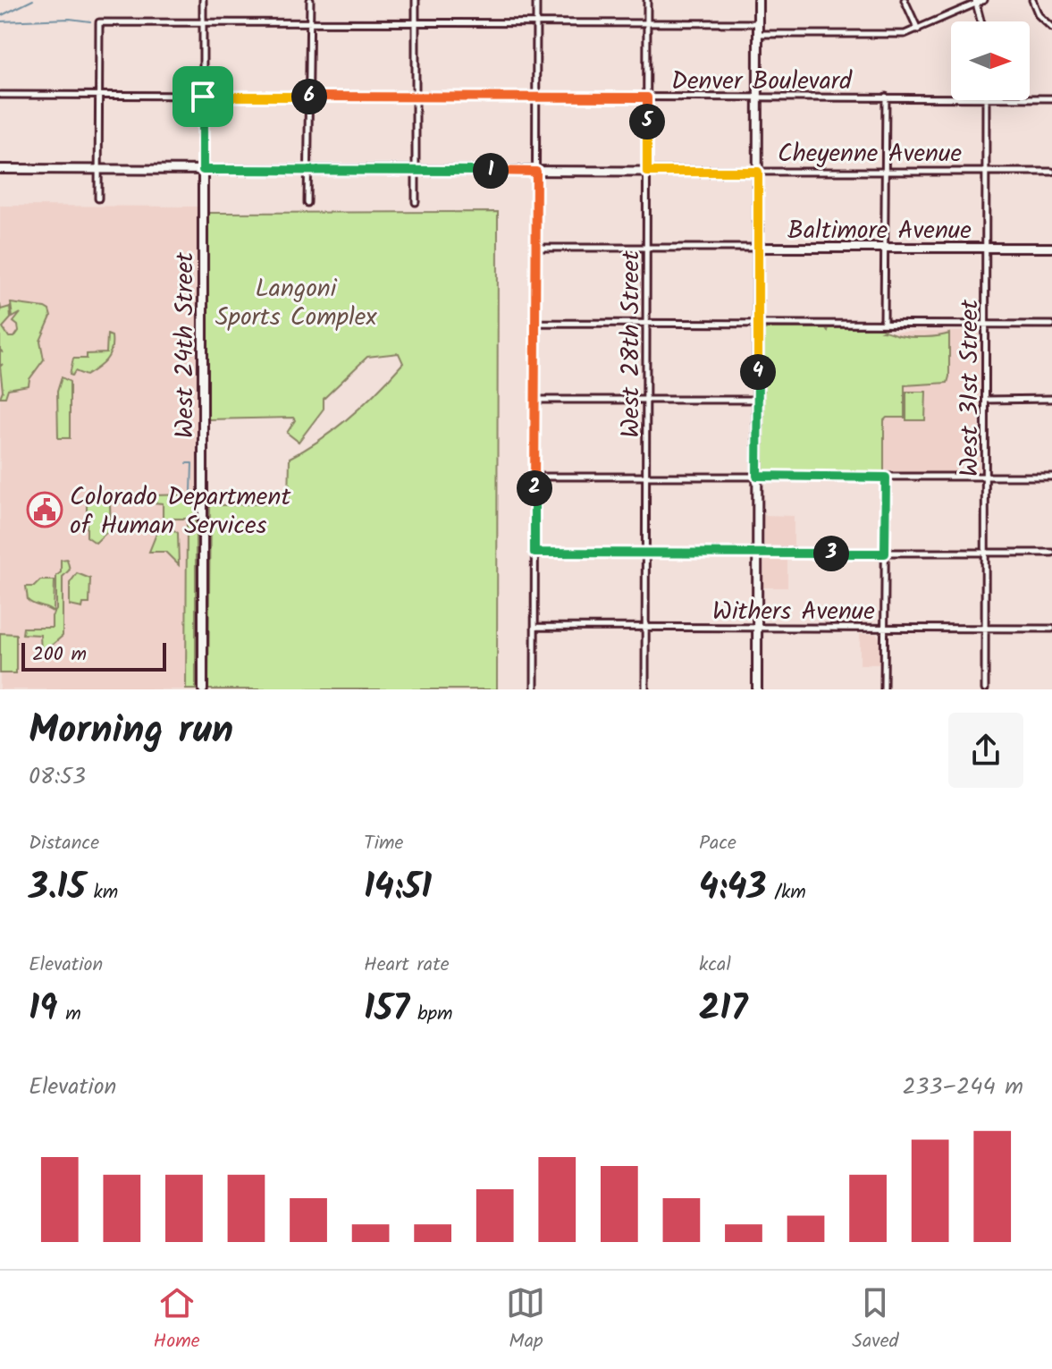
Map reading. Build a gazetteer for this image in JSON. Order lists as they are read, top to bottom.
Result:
{
  "streets": {
    "street": [
      "Denver Boulevard",
      "Cheyenne Avenue",
      "Baltimore Avenue",
      "West 28th Street",
      "West 24th Street",
      "West 31st Street",
      "Withers Avenue"
    ]
  },
  "crossings": [
    ["Denver Boulevard", "West 28th Street"],
    ["Denver Boulevard", "West 24th Street"],
    ["Cheyenne Avenue", "West 28th Street"],
    ["Cheyenne Avenue", "West 24th Street"],
    ["Cheyenne Avenue", "West 31st Street"],
    ["Baltimore Avenue", "West 28th Street"],
    ["Baltimore Avenue", "West 31st Street"],
    ["West 28th Street", "Withers Avenue"],
    ["West 31st Street", "Withers Avenue"]
  ],
  "parks": ["Langoni Sports Complex"],
  "places": {
    "public building": ["Colorado Department of Human Services"]
  },
  "scale_bar": "200 m",
  "north": "right",
  "page": {
    "pins": [
      "6",
      "5",
      "1",
      "4",
      "2",
      "3"
    ],
    "scale": "200 m",
    "heading": ["Morning run", "08:53"],
    "stats": [
      ["Distance", "3.15 km"],
      ["Time", "14:51"],
      ["Pace", "4:43 /km"],
      ["Elevation", "19 m"],
      ["Heart rate", "157 bpm"],
      ["kcal", "217"]
    ],
    "chart": ["Elevation", "233–244 m"],
    "tabs": ["Home", "Map", "Saved"]
  }
}
